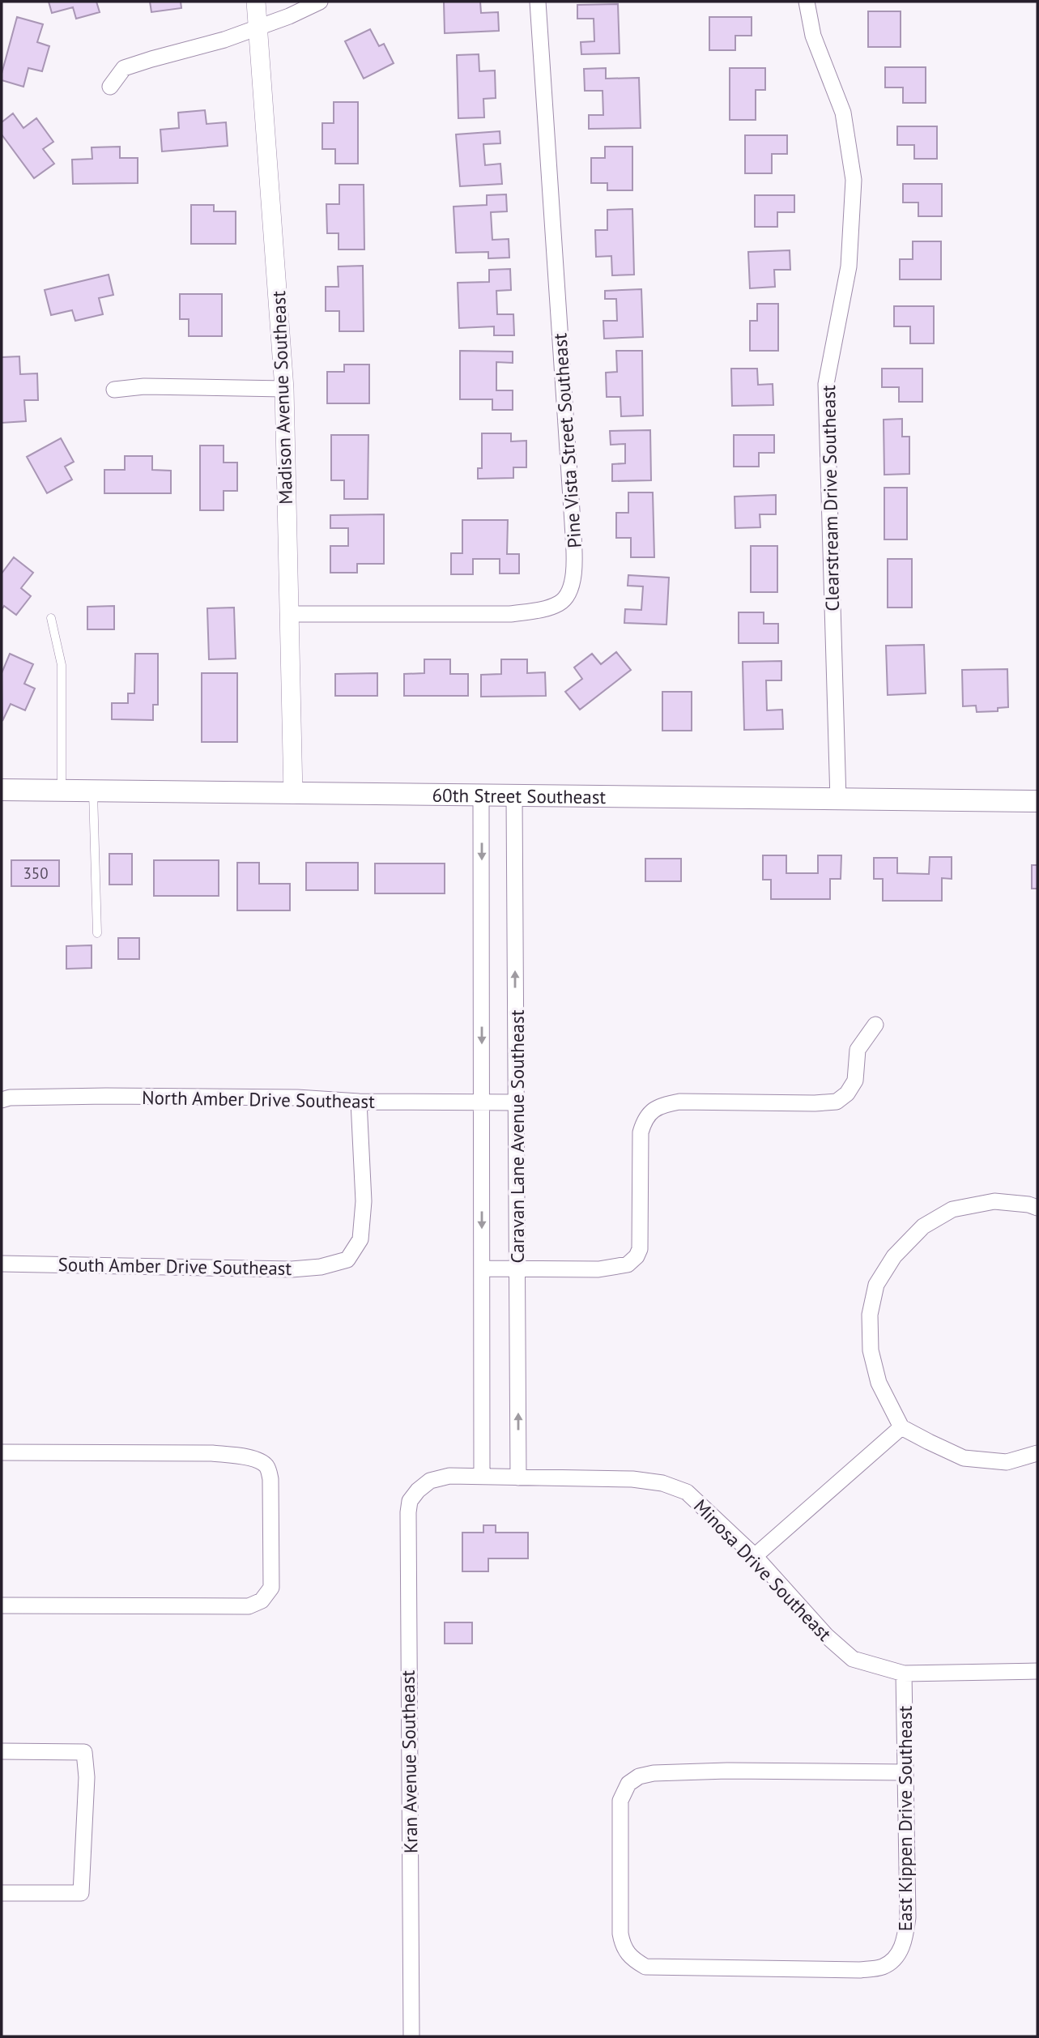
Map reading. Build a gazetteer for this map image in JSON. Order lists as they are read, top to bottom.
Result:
{
  "streets": {
    "main road": ["60th Street Southeast"],
    "street": [
      "Madison Avenue Southeast",
      "Pine Vista Street Southeast",
      "Clearstream Drive Southeast",
      "North Amber Drive Southeast",
      "Caravan Lane Avenue Southeast",
      "South Amber Drive Southeast",
      "Minosa Drive Southeast",
      "Kran Avenue Southeast",
      "East Kippen Drive Southeast"
    ]
  },
  "crossings": [
    ["Madison Avenue Southeast", "Pine Vista Street Southeast"],
    ["Madison Avenue Southeast", "60th Street Southeast"],
    ["Clearstream Drive Southeast", "60th Street Southeast"],
    ["60th Street Southeast", "Caravan Lane Avenue Southeast"],
    ["North Amber Drive Southeast", "Caravan Lane Avenue Southeast"],
    ["North Amber Drive Southeast", "South Amber Drive Southeast"],
    ["Caravan Lane Avenue Southeast", "Minosa Drive Southeast"],
    ["Minosa Drive Southeast", "Kran Avenue Southeast"],
    ["Minosa Drive Southeast", "East Kippen Drive Southeast"]
  ],
  "house_numbers": ["350"]
}
